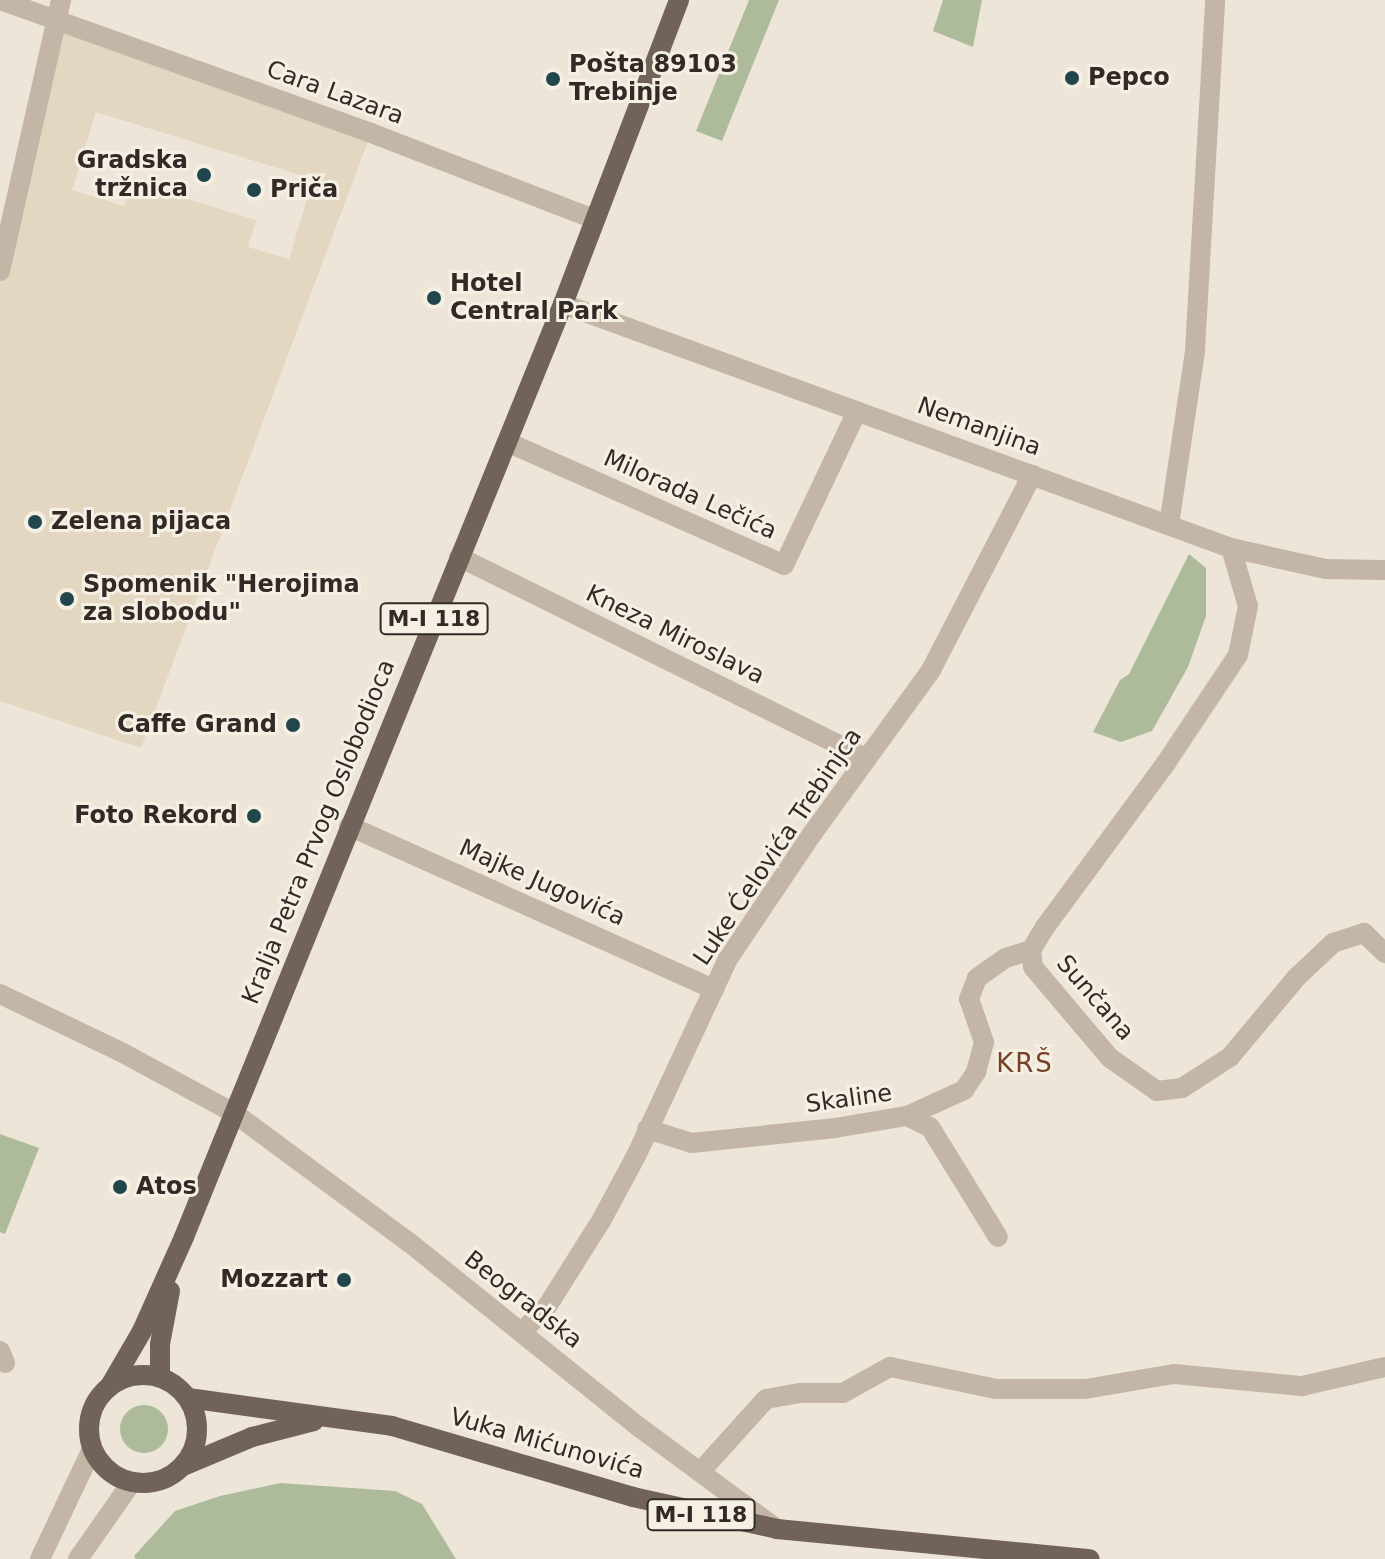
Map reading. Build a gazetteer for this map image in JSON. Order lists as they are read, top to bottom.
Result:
{
  "streets": {
    "main road": ["M-I 118", "Kralja Petra Prvog Oslobodioca", "Vuka Mićunovića"],
    "street": [
      "Cara Lazara",
      "Nemanjina",
      "Milorada Lečića",
      "Kneza Miroslava",
      "Luke Ćelovića Trebinjca",
      "Majke Jugovića",
      "Sunčana",
      "Skaline",
      "Beogradska"
    ]
  },
  "crossings": [
    ["Cara Lazara", "Kralja Petra Prvog Oslobodioca"],
    ["Nemanjina", "Milorada Lečića"],
    ["Nemanjina", "Kralja Petra Prvog Oslobodioca"],
    ["Nemanjina", "Luke Ćelovića Trebinjca"],
    ["Nemanjina", "Sunčana"],
    ["Milorada Lečića", "Kralja Petra Prvog Oslobodioca"],
    ["M-I 118", "Kralja Petra Prvog Oslobodioca"],
    ["M-I 118", "Vuka Mićunovića"],
    ["Kneza Miroslava", "Kralja Petra Prvog Oslobodioca"],
    ["Kneza Miroslava", "Luke Ćelovića Trebinjca"],
    ["Kralja Petra Prvog Oslobodioca", "Majke Jugovića"],
    ["Kralja Petra Prvog Oslobodioca", "Beogradska"],
    ["Luke Ćelovića Trebinjca", "Majke Jugovića"],
    ["Luke Ćelovića Trebinjca", "Skaline"],
    ["Luke Ćelovića Trebinjca", "Beogradska"],
    ["Beogradska", "Vuka Mićunovića"]
  ],
  "districts": ["KRŠ"],
  "places": [
    "Pepco",
    "Pošta 89103 Trebinje",
    "Gradska tržnica",
    "Priča",
    "Hotel Central Park",
    "Zelena pijaca",
    "Spomenik \"Herojima za slobodu\"",
    "Caffe Grand",
    "Foto Rekord",
    "Atos",
    "Mozzart"
  ]
}
